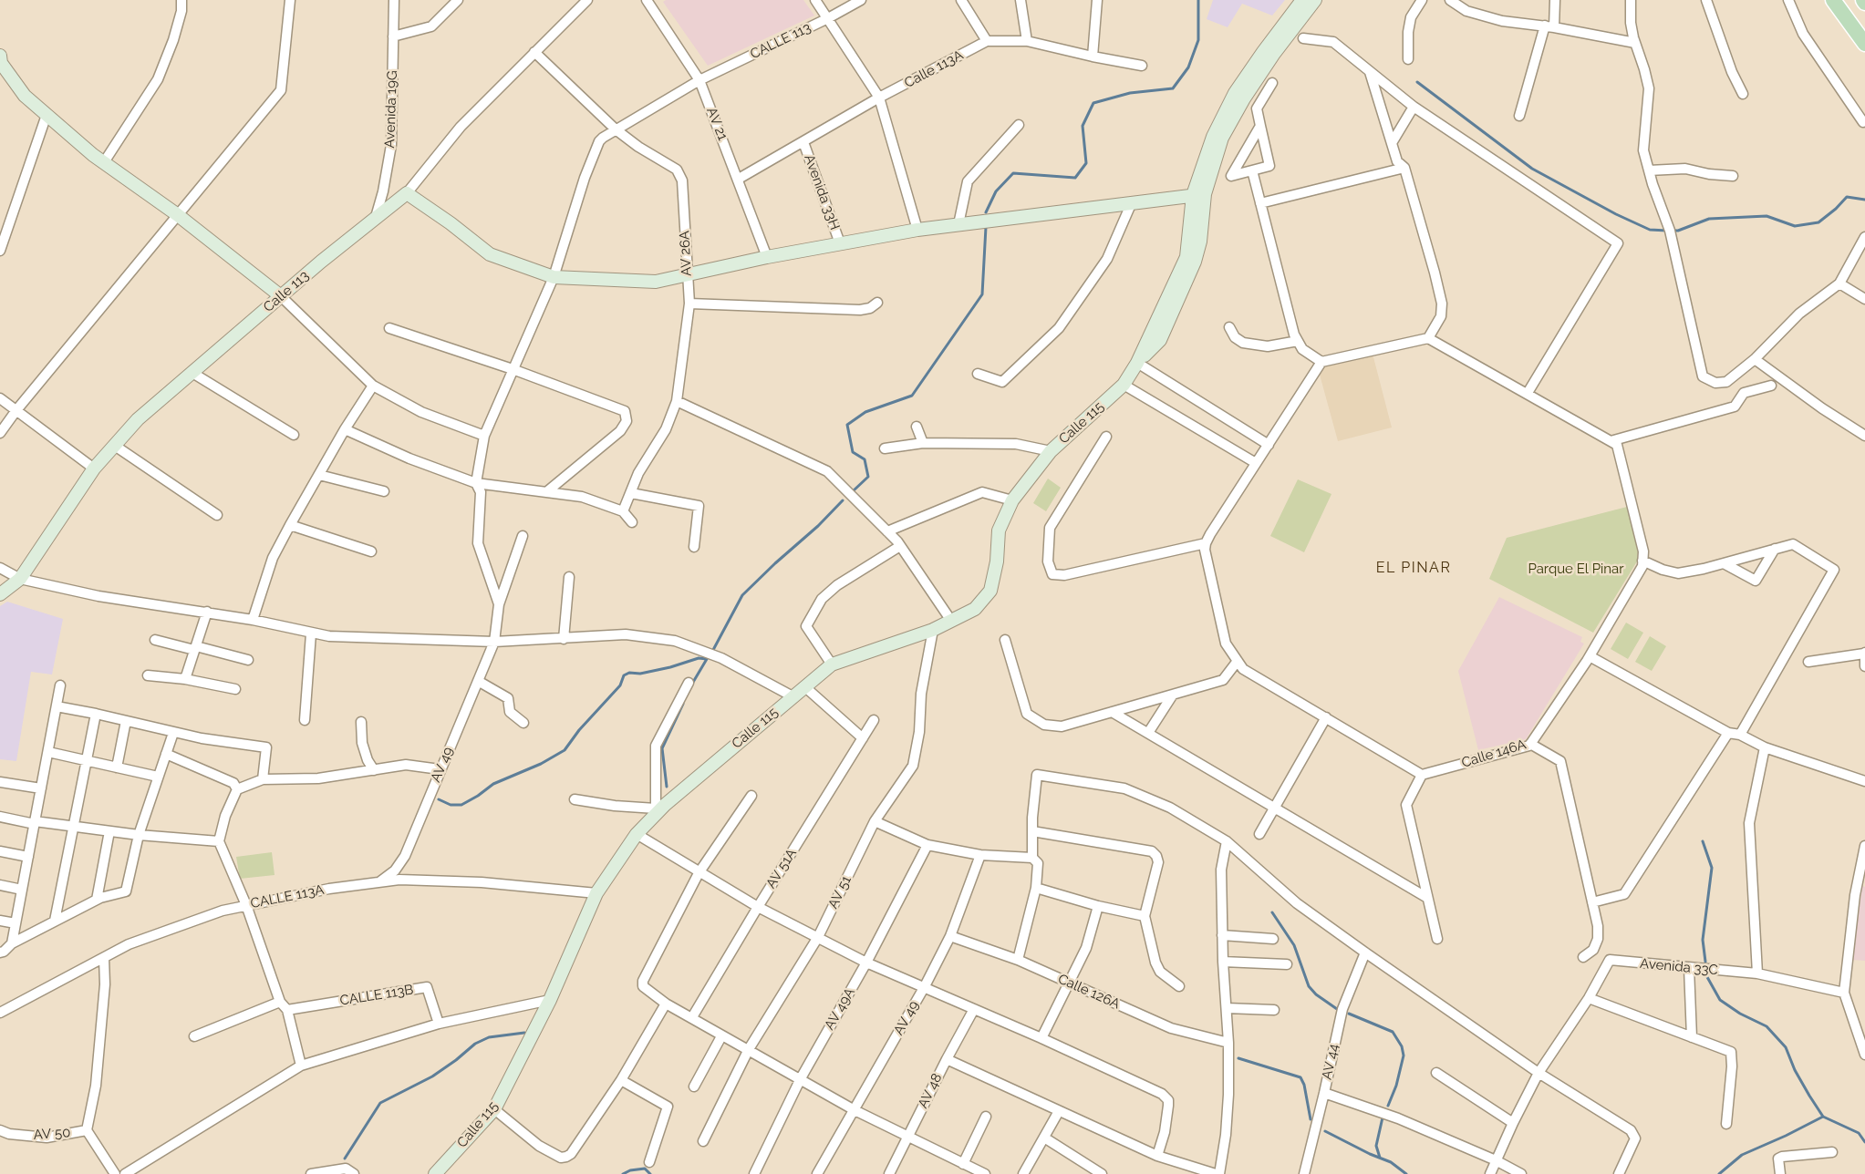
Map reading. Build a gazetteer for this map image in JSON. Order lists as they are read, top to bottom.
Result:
{
  "streets": {
    "street": [
      "CALLE 113",
      "Calle 113A",
      "Avenida 19G",
      "AV 21",
      "Avenida 33H",
      "AV 26A",
      "Calle 113",
      "Calle 115",
      "Calle 146A",
      "AV 49",
      "AV 51A",
      "AV 51",
      "CALLE 113A",
      "Avenida 33C",
      "Calle 126A",
      "CALLE 113B",
      "AV 49A",
      "AV 44",
      "AV 48",
      "AV 50"
    ]
  },
  "crossings": [
    ["CALLE 113", "AV 21"],
    ["CALLE 113", "AV 26A"],
    ["CALLE 113", "AV 49"],
    ["Calle 113A", "AV 21"],
    ["Calle 113A", "Avenida 33H"],
    ["Avenida 19G", "Calle 113"],
    ["AV 26A", "Calle 113"],
    ["Calle 115", "AV 51"],
    ["Calle 115", "CALLE 113A"],
    ["AV 49", "CALLE 113A"],
    ["AV 49", "Calle 126A"]
  ],
  "districts": ["EL PINAR"],
  "parks": ["Parque El Pinar"]
}
